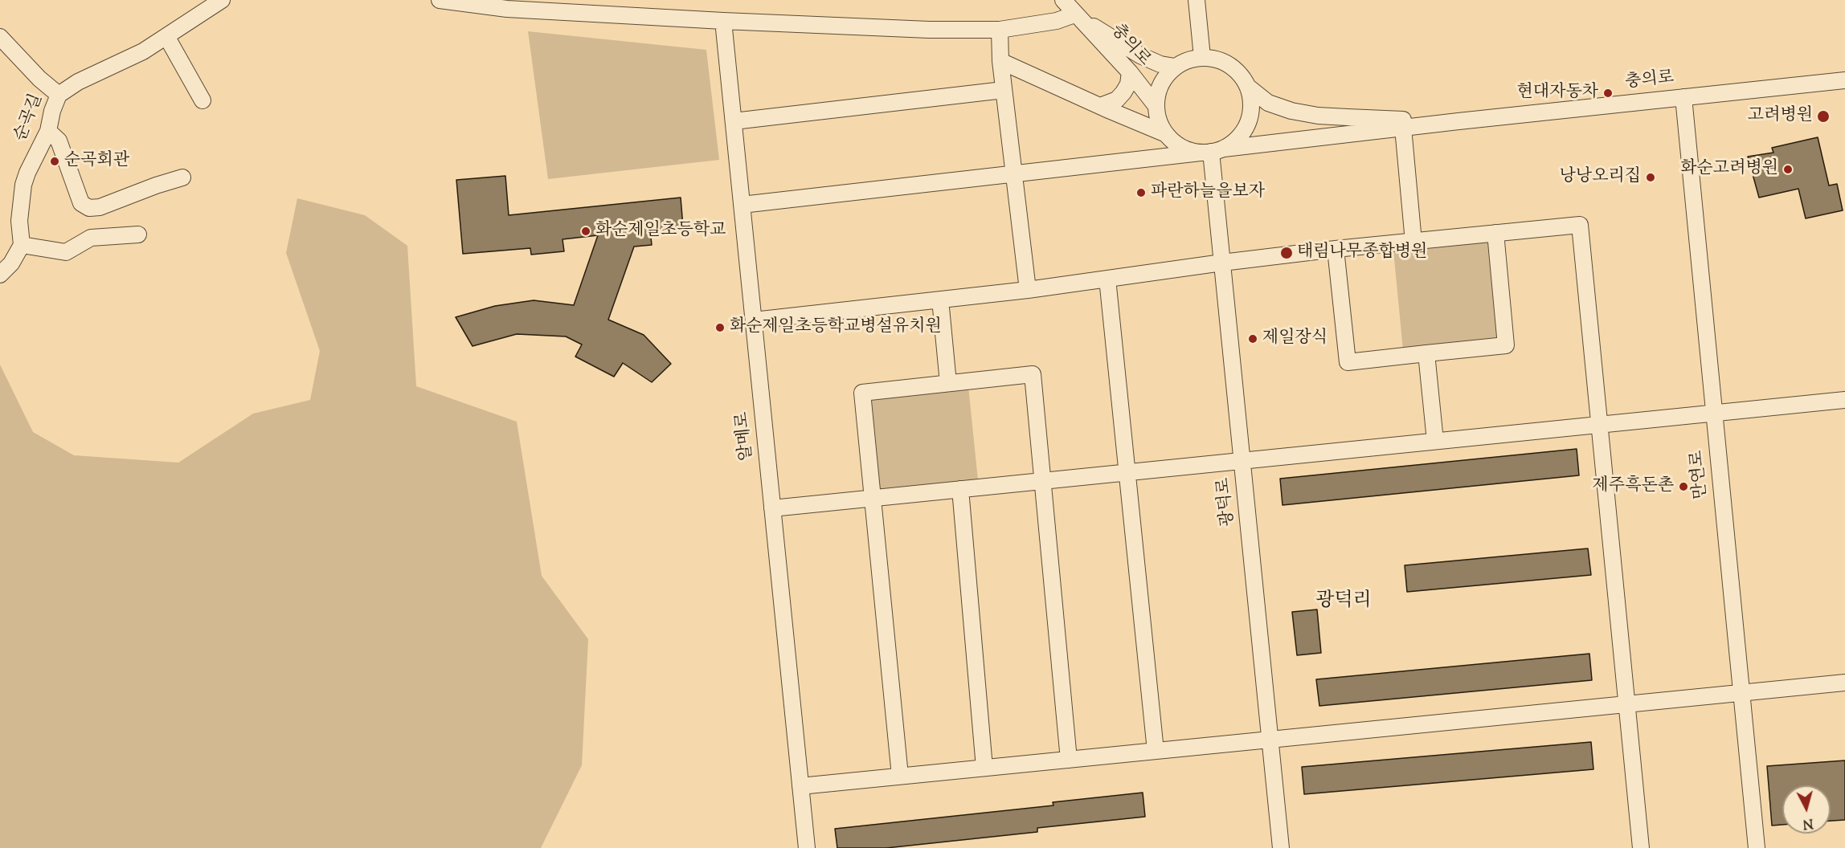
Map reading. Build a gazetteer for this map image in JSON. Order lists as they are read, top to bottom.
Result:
{
  "streets": {
    "street": [
      "충의로",
      "순곡길",
      "알메로",
      "만연로",
      "광덕로"
    ]
  },
  "crossings": [
    ["충의로", "알메로"],
    ["충의로", "만연로"],
    ["충의로", "광덕로"]
  ],
  "districts": ["광덕리"],
  "places": [
    "현대자동차",
    "고려병원",
    "순곡회관",
    "화순고려병원",
    "낭낭오리집",
    "파란하늘을보자",
    "화순제일초등학교",
    "태림나무종합병원",
    "화순제일초등학교병설유치원",
    "제일장식",
    "제주흑돈촌"
  ],
  "north": "bottom"
}
